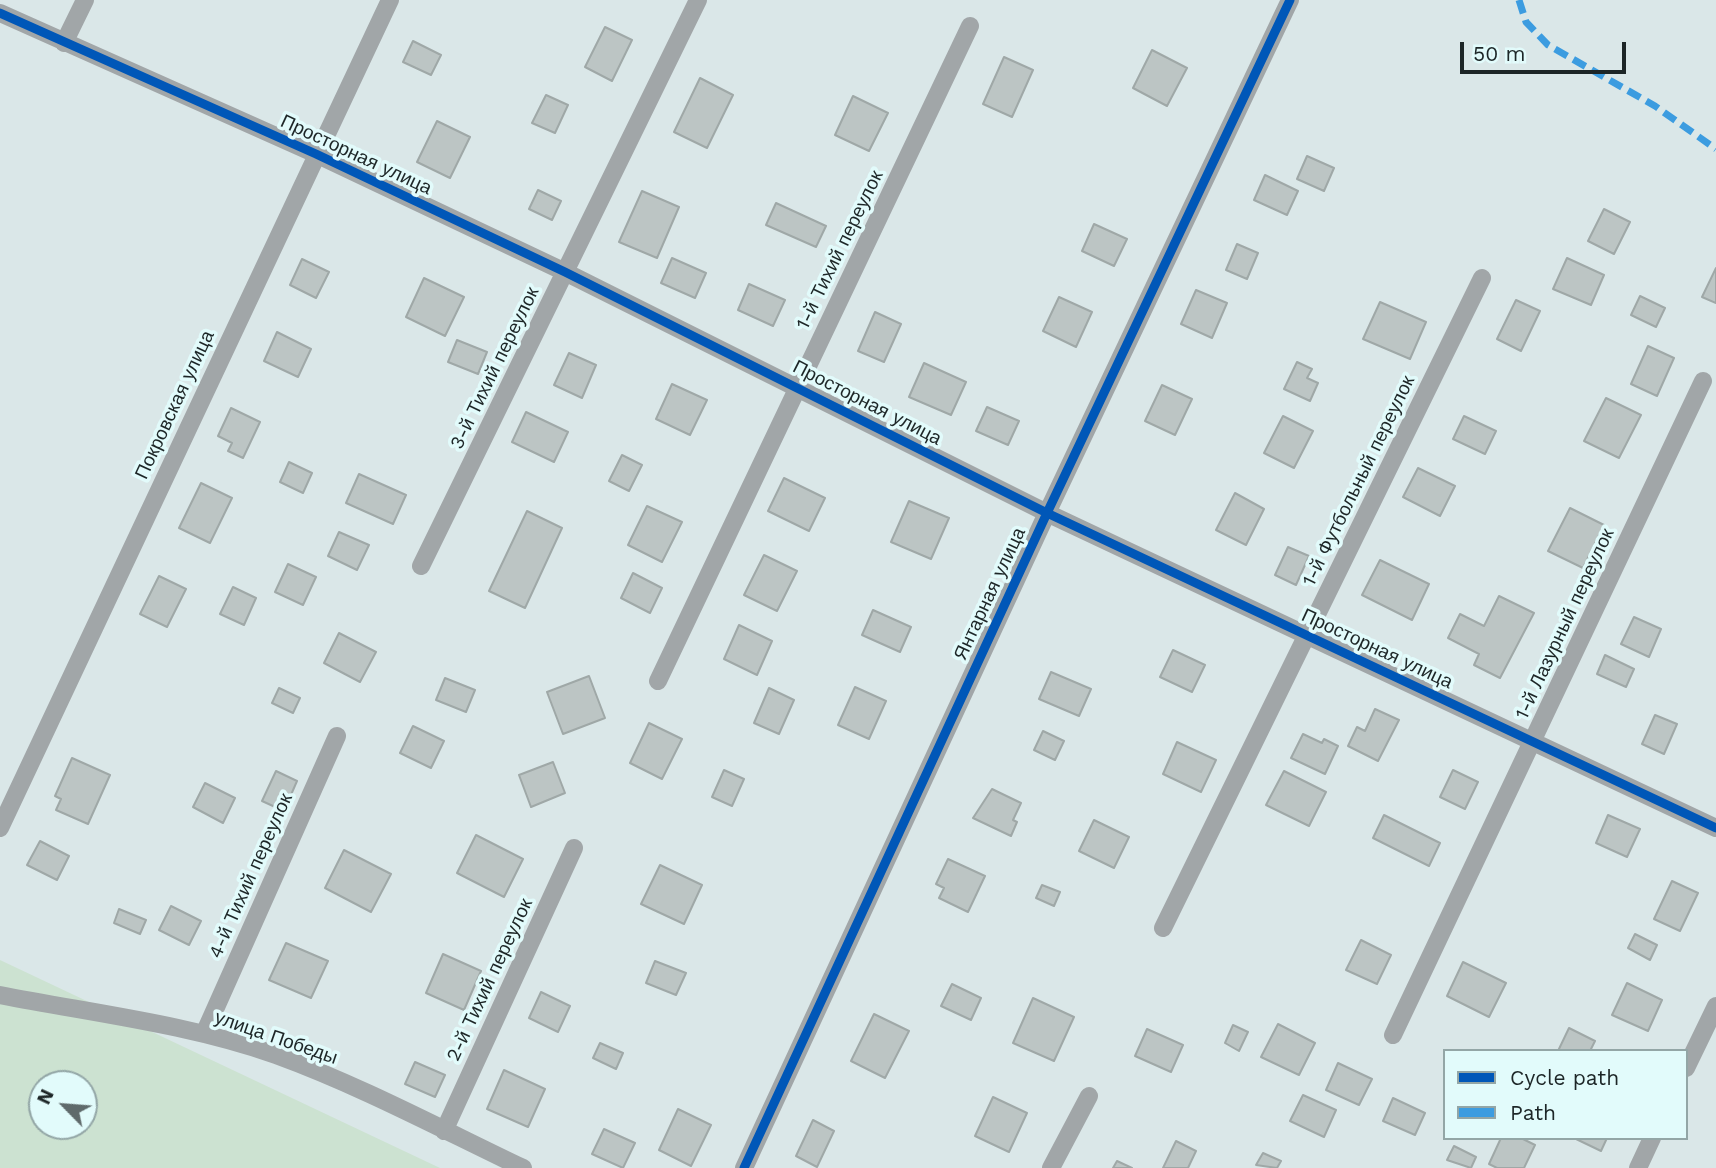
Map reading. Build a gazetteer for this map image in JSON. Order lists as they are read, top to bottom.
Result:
{
  "streets": {
    "street": [
      "Просторная улица",
      "1-й Тихий переулок",
      "3-й Тихий переулок",
      "Покровская улица",
      "1-й Футбольный переулок",
      "Янтарная улица",
      "1-й Лазурный переулок",
      "4-й Тихий переулок",
      "2-й Тихий переулок",
      "улица Победы"
    ]
  },
  "crossings": [
    ["Просторная улица", "1-й Тихий переулок"],
    ["Просторная улица", "3-й Тихий переулок"],
    ["Просторная улица", "Покровская улица"],
    ["Просторная улица", "1-й Футбольный переулок"],
    ["Просторная улица", "Янтарная улица"],
    ["Просторная улица", "1-й Лазурный переулок"],
    ["4-й Тихий переулок", "улица Победы"],
    ["2-й Тихий переулок", "улица Победы"]
  ],
  "legend": ["Cycle path", "Path"],
  "scale_bar": "50 m",
  "north": "top left"
}
